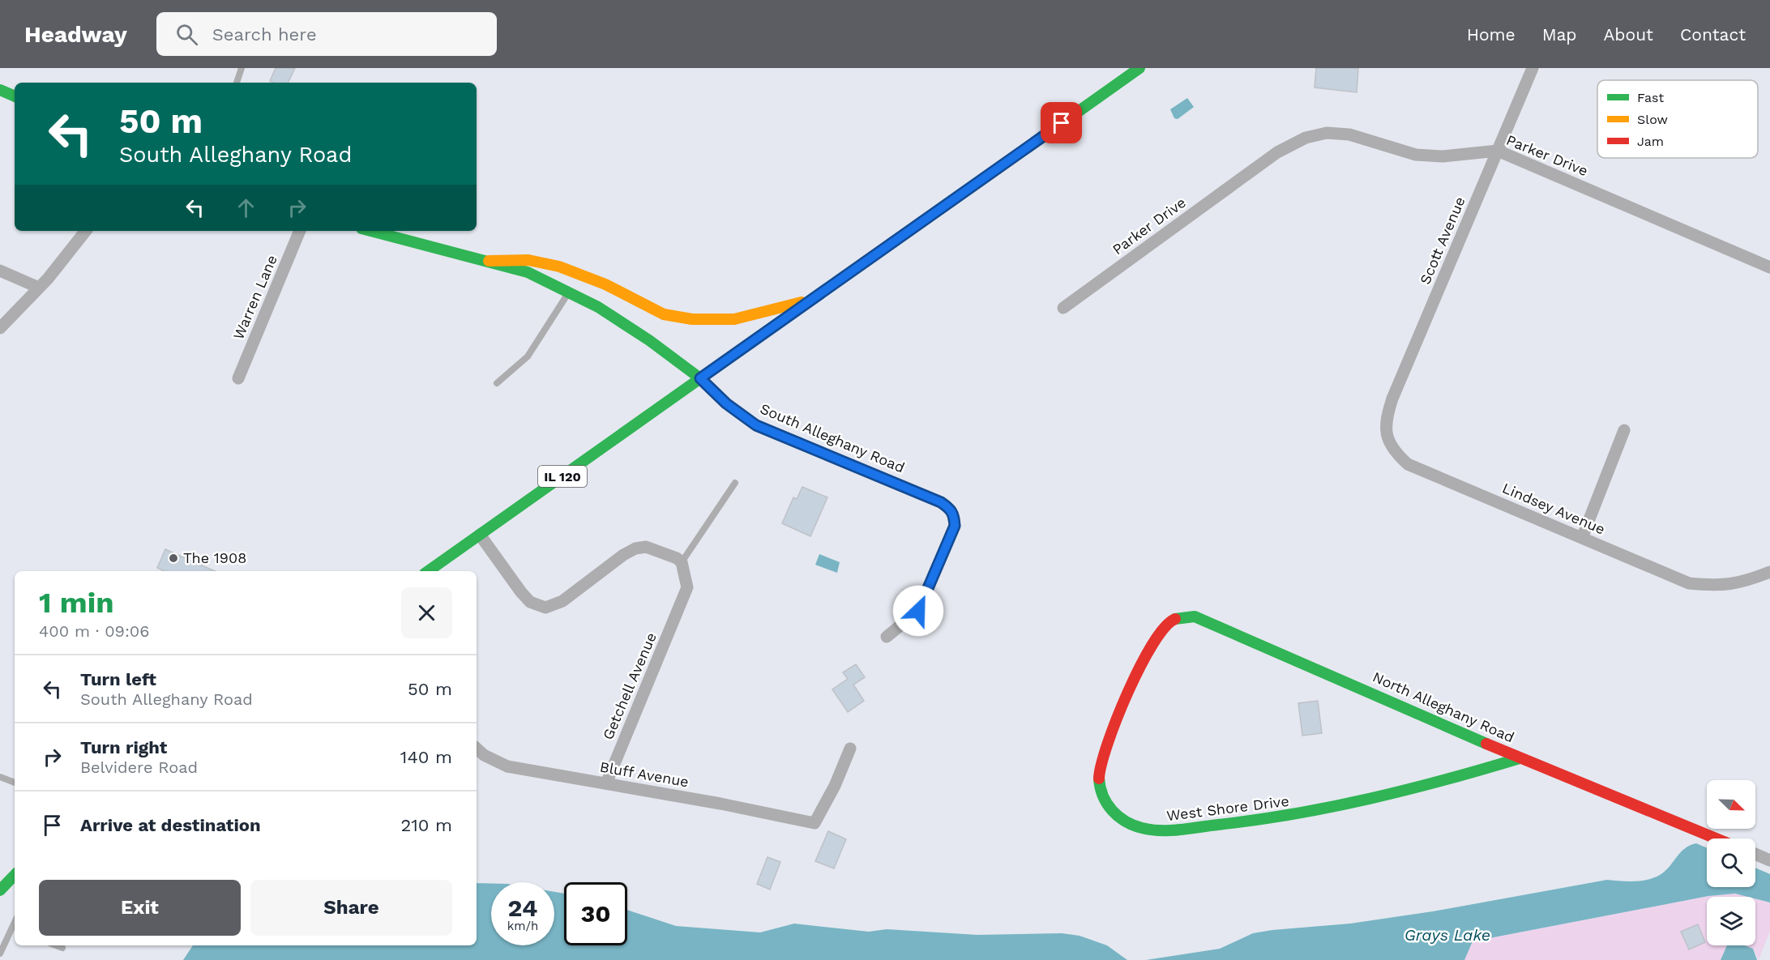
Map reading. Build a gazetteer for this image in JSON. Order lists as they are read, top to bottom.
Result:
{
  "streets": {
    "street": [
      "Parker Drive",
      "Scott Avenue",
      "Warren Lane",
      "South Alleghany Road",
      "IL 120",
      "Lindsey Avenue",
      "Getchell Avenue",
      "North Alleghany Road",
      "Bluff Avenue",
      "West Shore Drive"
    ]
  },
  "crossings": [
    ["Parker Drive", "Scott Avenue"],
    ["Scott Avenue", "Lindsey Avenue"],
    ["South Alleghany Road", "IL 120"],
    ["Getchell Avenue", "Bluff Avenue"],
    ["North Alleghany Road", "West Shore Drive"]
  ],
  "water": ["Grays Lake"],
  "places": ["The 1908"],
  "legend": ["Fast", "Slow", "Jam"],
  "north": "bottom right",
  "page": {
    "header": "Headway",
    "search": "Search here",
    "nav": [
      "Home",
      "Map",
      "About",
      "Contact"
    ],
    "turn": ["50 m", "South Alleghany Road"],
    "heading": ["1 min", "400 m · 09:06"],
    "list": [
      {
        "name": "Turn left",
        "note": "South Alleghany Road",
        "value": "50 m"
      },
      {
        "name": "Turn right",
        "note": "Belvidere Road",
        "value": "140 m"
      },
      {
        "name": "Arrive at destination",
        "value": "210 m"
      }
    ],
    "buttons": ["Exit", "Share"],
    "speed": "24 km/h",
    "limit": "30"
  }
}
